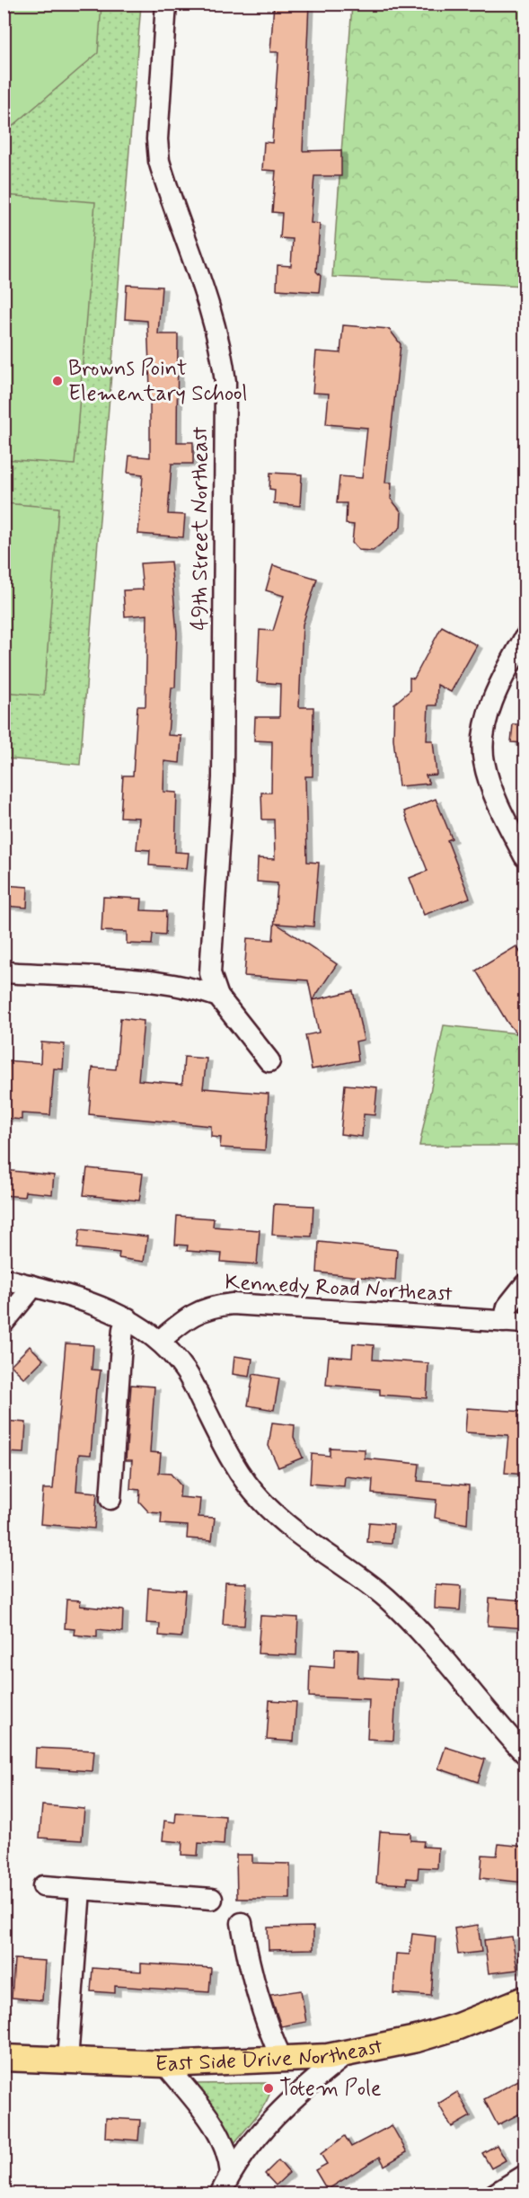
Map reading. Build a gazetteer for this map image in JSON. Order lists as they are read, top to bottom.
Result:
{
  "streets": {
    "main road": ["East Side Drive Northeast"],
    "street": ["49th Street Northeast", "Kennedy Road Northeast"]
  },
  "places": ["Browns Point Elementary School", "Totem Pole"]
}
